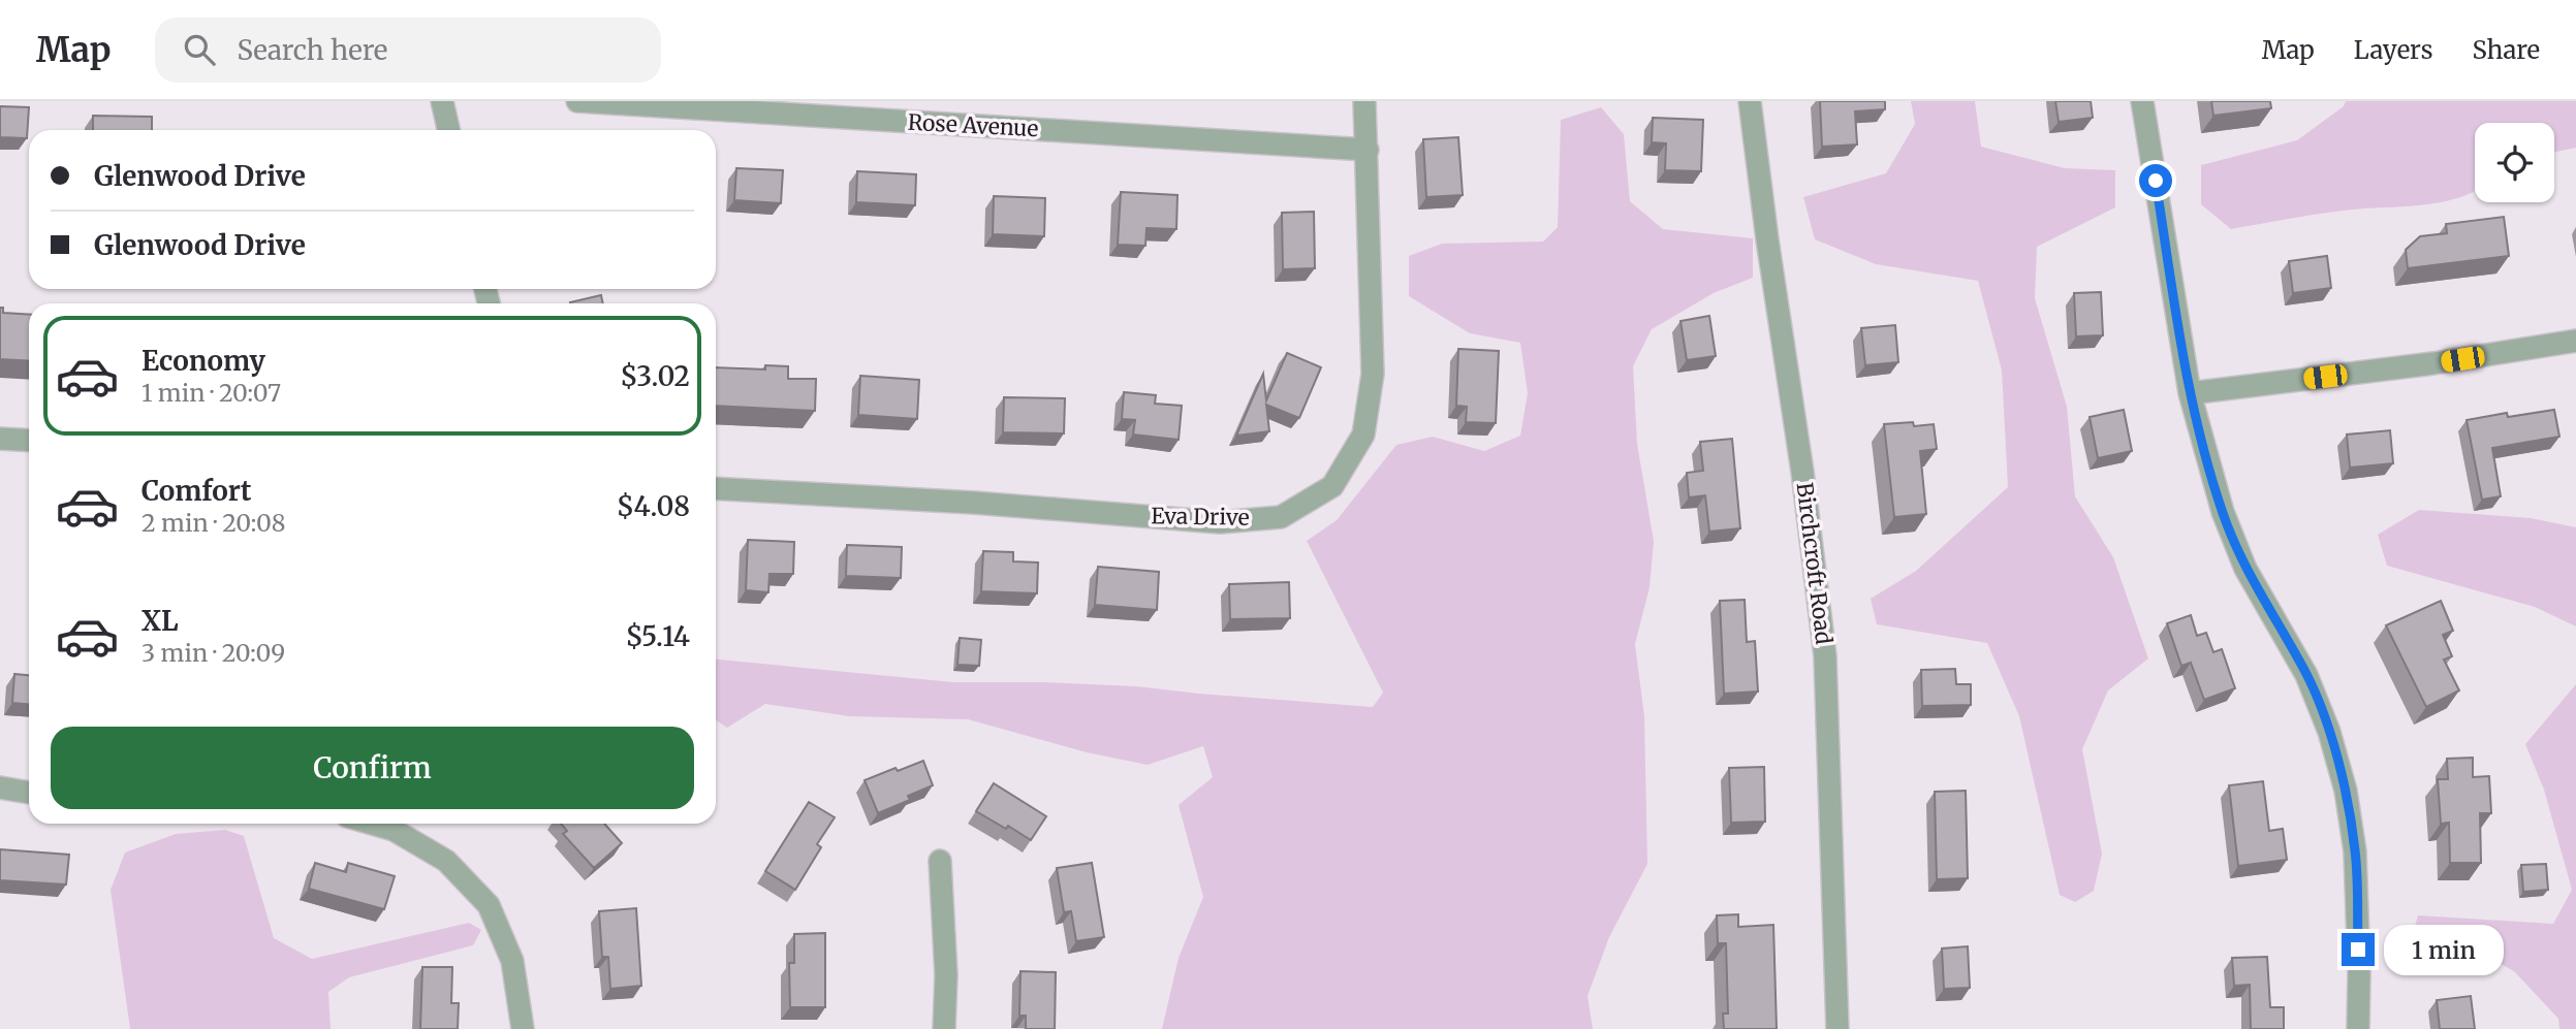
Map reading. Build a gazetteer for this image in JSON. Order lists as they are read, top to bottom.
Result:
{
  "streets": {
    "street": ["Rose Avenue", "Eva Drive", "Birchcroft Road"]
  },
  "crossings": [
    ["Rose Avenue", "Eva Drive"]
  ],
  "page": {
    "header": "Map",
    "search": "Search here",
    "nav": ["Map", "Layers", "Share"],
    "banner": ["Glenwood Drive", "Glenwood Drive"],
    "list": [
      {
        "name": "Economy",
        "note": "1 min · 20:07",
        "value": "$3.02"
      },
      {
        "name": "Comfort",
        "note": "2 min · 20:08",
        "value": "$4.08"
      },
      {
        "name": "XL",
        "note": "3 min · 20:09",
        "value": "$5.14"
      }
    ],
    "buttons": "Confirm",
    "bubble": "1 min"
  }
}
